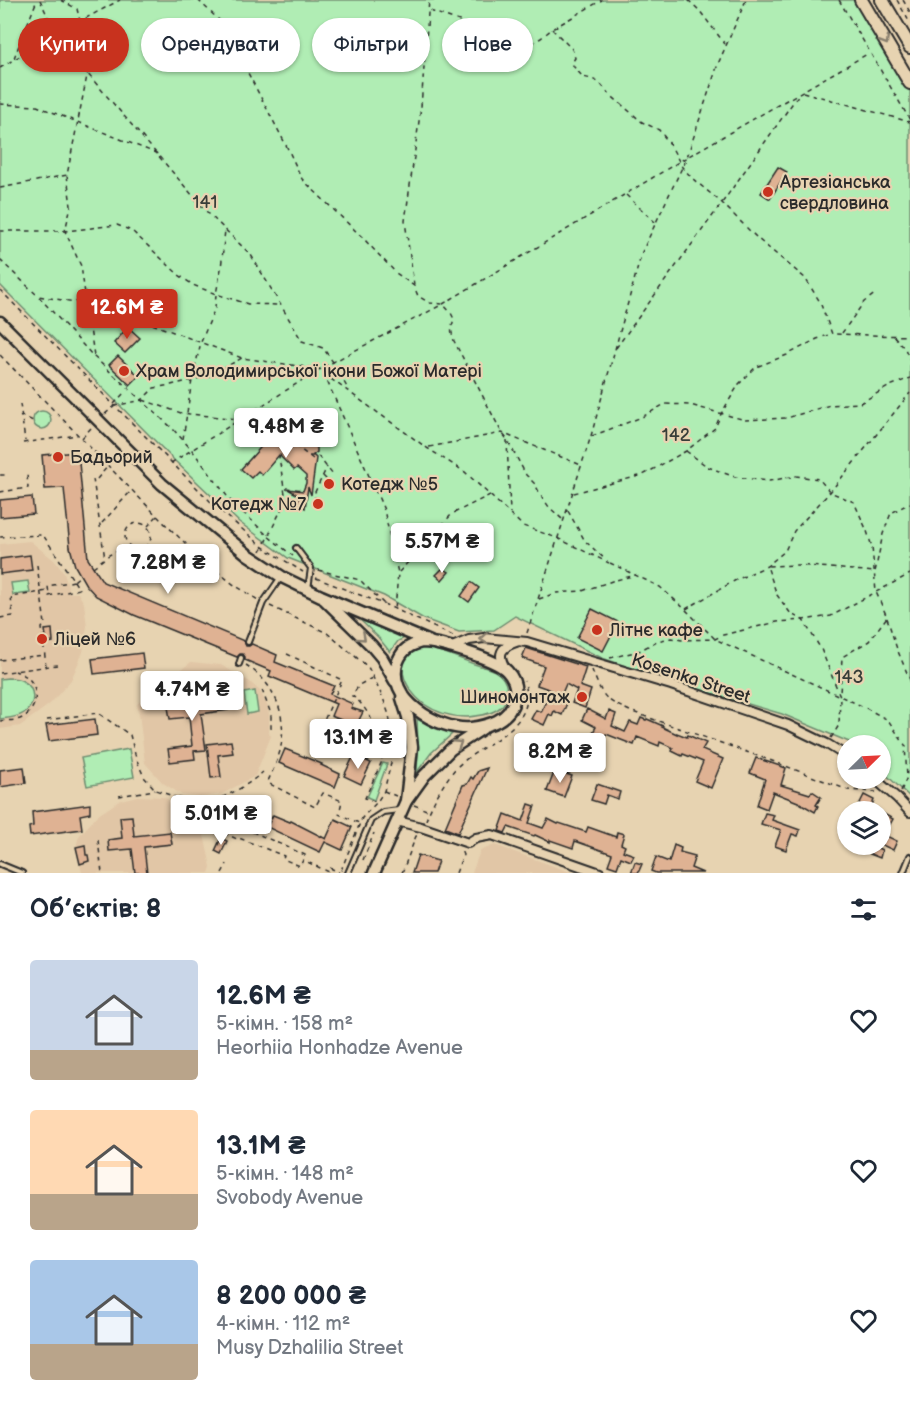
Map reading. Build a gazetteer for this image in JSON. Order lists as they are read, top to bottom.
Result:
{
  "streets": {
    "street": ["Kosenka Street"]
  },
  "parks": ["141", "142", "143"],
  "places": [
    "Артезіанська свердловина",
    "Храм Володимирської ікони Божої Матері",
    "Бадьорий",
    "Котедж №5",
    "Котедж №7",
    "Літнє кафе",
    "Ліцей №6",
    "Шиномонтаж"
  ],
  "north": "top right",
  "page": {
    "chip": [
      "Купити",
      "Орендувати",
      "Фільтри",
      "Нове"
    ],
    "price": [
      "12.6M ₴",
      "9.48M ₴",
      "5.57M ₴",
      "7.28M ₴",
      "4.74M ₴",
      "13.1M ₴",
      "8.2M ₴",
      "5.01M ₴"
    ],
    "heading": "Об’єктів: 8",
    "list": [
      {
        "name": "12.6M ₴",
        "note": "5-кімн. · 158 m² · Heorhiia Honhadze Avenue"
      },
      {
        "name": "13.1M ₴",
        "note": "5-кімн. · 148 m² · Svobody Avenue"
      },
      {
        "name": "8 200 000 ₴",
        "note": "4-кімн. · 112 m² · Musy Dzhalilia Street"
      }
    ]
  }
}
